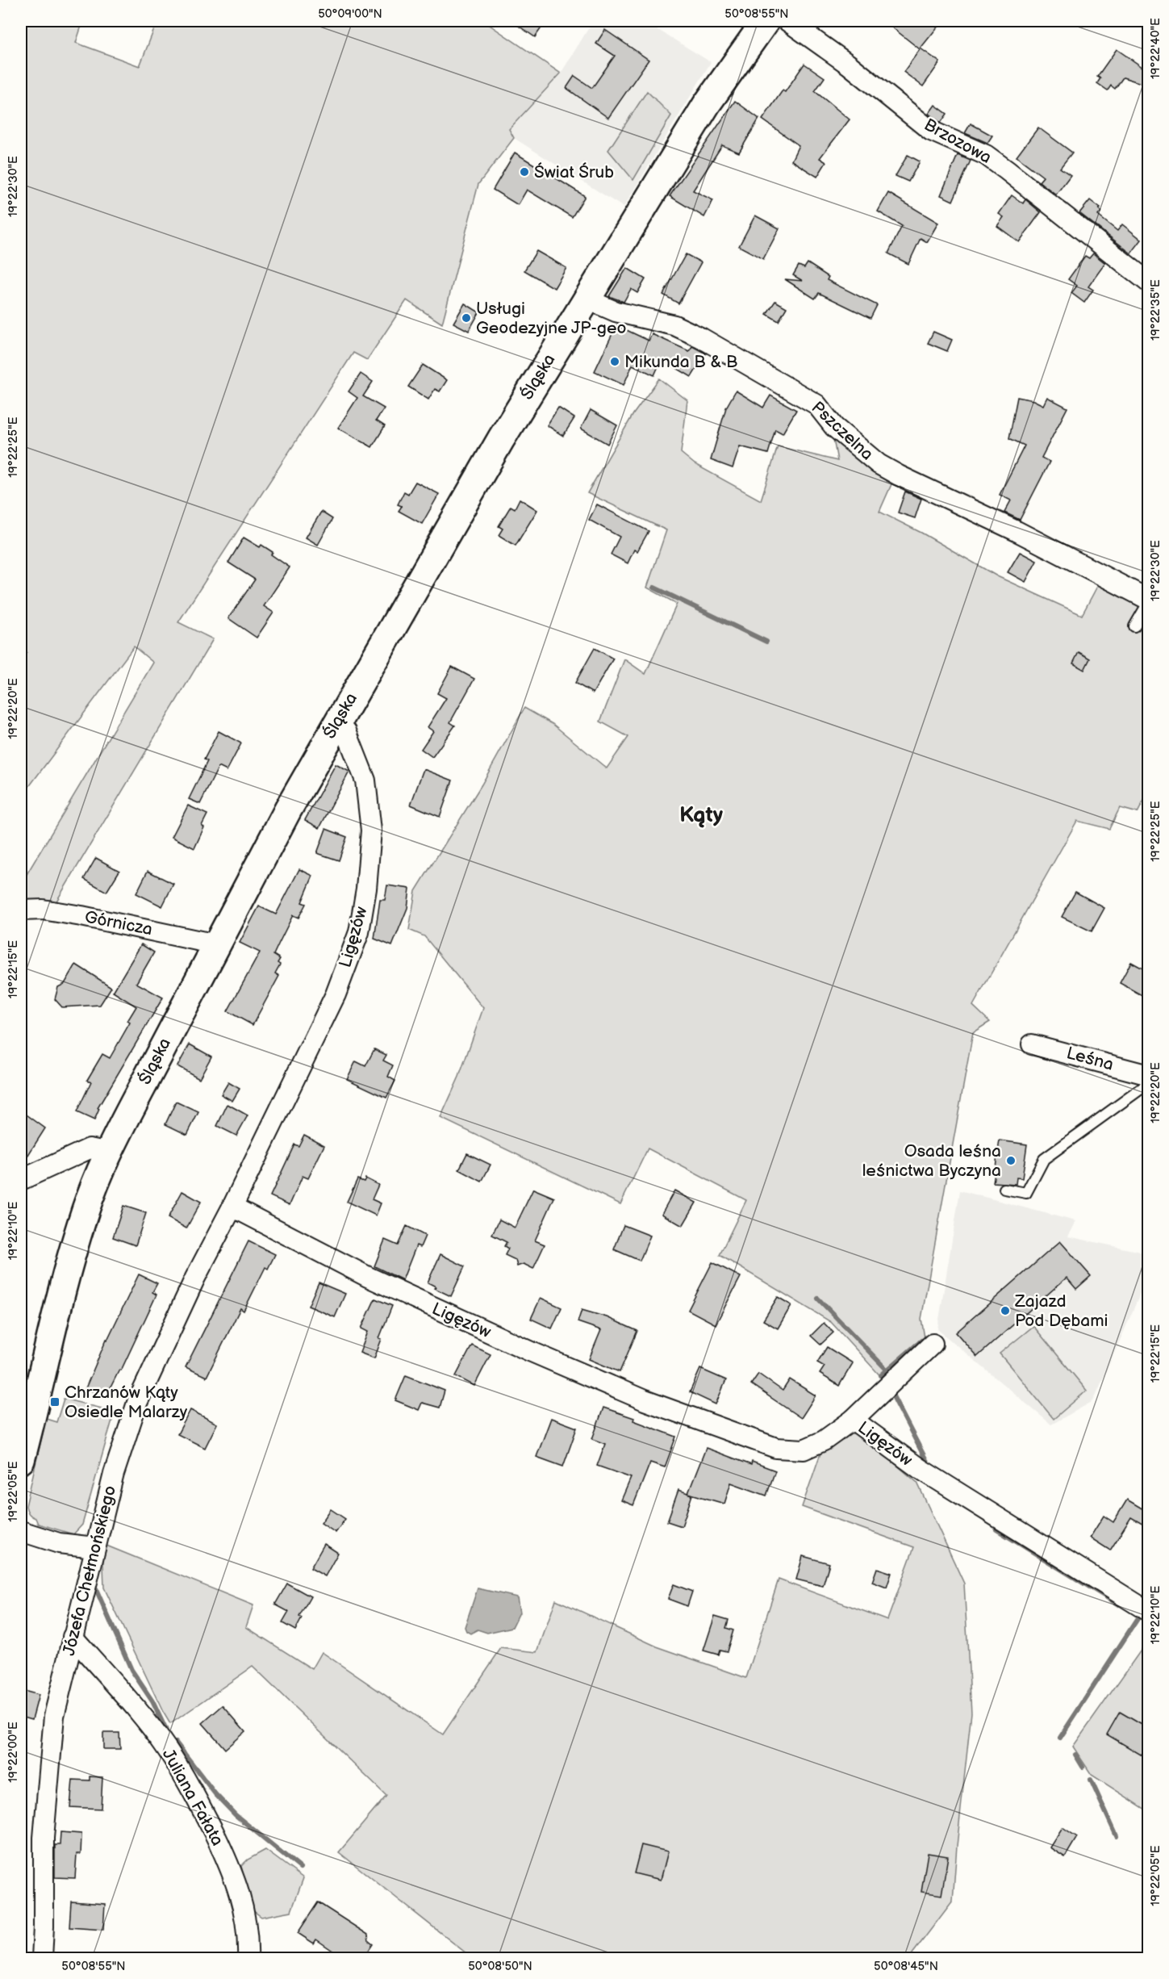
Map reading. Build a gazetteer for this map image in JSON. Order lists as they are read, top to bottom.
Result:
{
  "streets": {
    "main road": ["Śląska"],
    "street": [
      "Brzozowa",
      "Pszczelna",
      "Górnicza",
      "Ligęzów",
      "Leśna",
      "Józefa Chełmońskiego",
      "Juliana Fałata"
    ]
  },
  "crossings": [
    ["Śląska", "Pszczelna"],
    ["Śląska", "Górnicza"],
    ["Śląska", "Ligęzów"],
    ["Ligęzów", "Józefa Chełmońskiego"],
    ["Józefa Chełmońskiego", "Juliana Fałata"]
  ],
  "districts": ["Kąty"],
  "places": {
    "other": [
      "Świat Śrub",
      "Usługi Geodezyjne JP-geo",
      "Mikunda B & B",
      "Osada leśna leśnictwa Byczyna",
      "Zajazd Pod Dębami"
    ],
    "transit": ["Chrzanów Kąty Osiedle Malarzy"]
  },
  "coordinates": [
    "50°09'00\"N",
    "50°08'55\"N",
    "19°22'40\"E",
    "19°22'30\"E",
    "19°22'35\"E",
    "19°22'25\"E",
    "19°22'20\"E",
    "19°22'15\"E",
    "19°22'10\"E",
    "19°22'05\"E",
    "19°22'00\"E",
    "50°08'50\"N",
    "50°08'45\"N"
  ]
}
